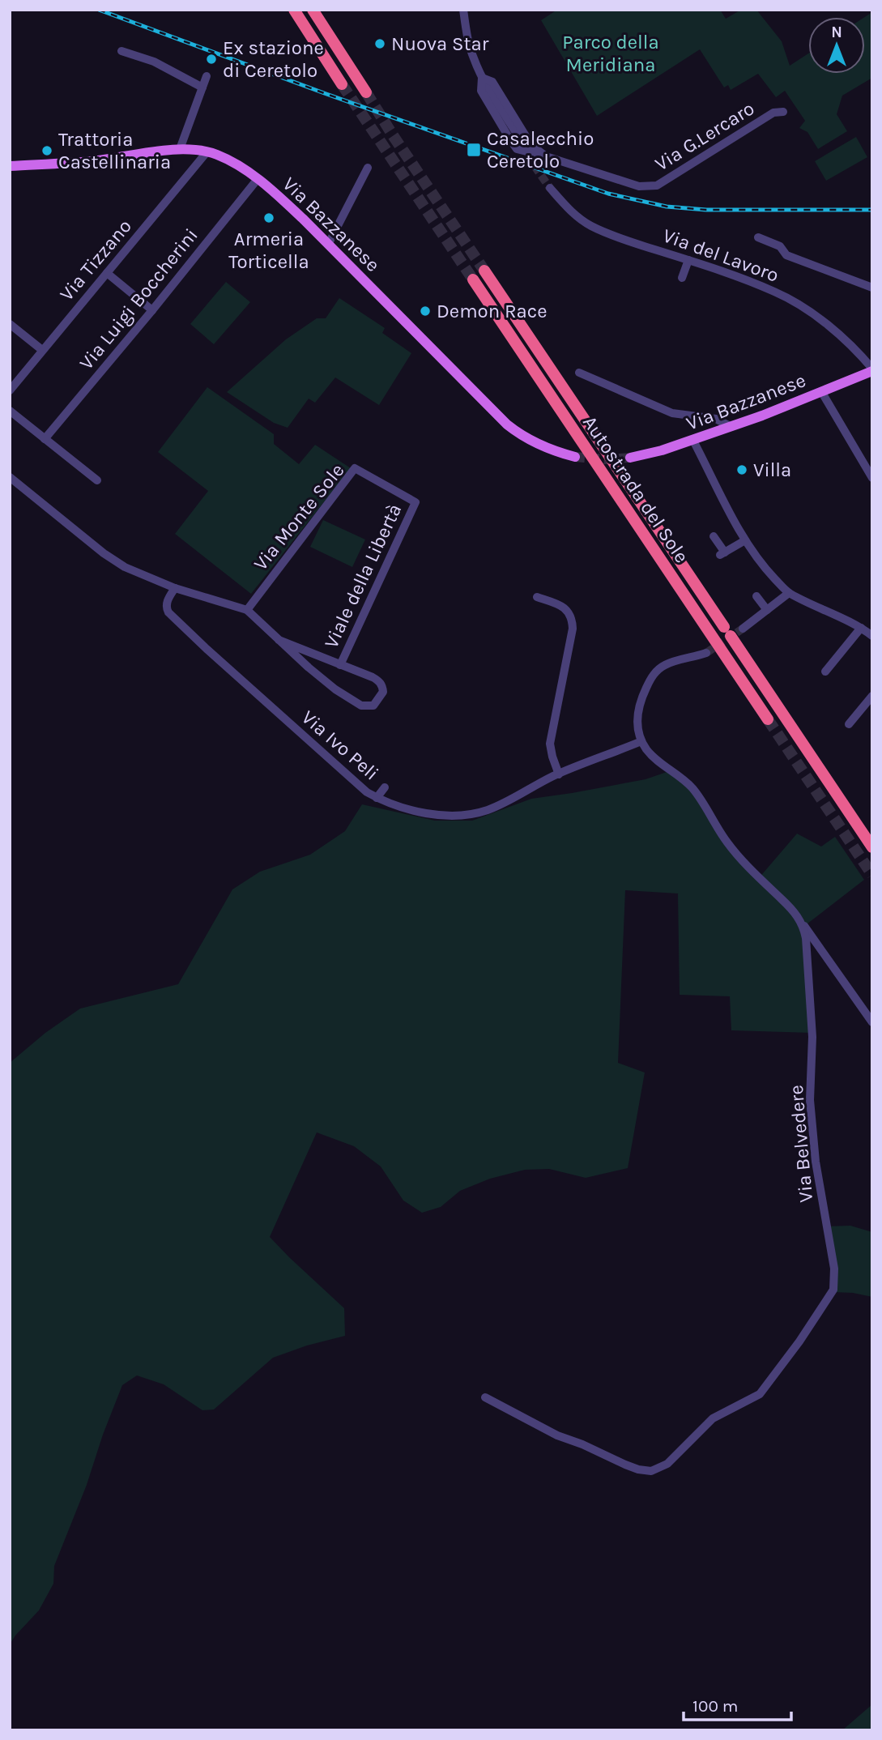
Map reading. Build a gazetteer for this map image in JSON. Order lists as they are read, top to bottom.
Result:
{
  "streets": {
    "highway": ["Autostrada del Sole"],
    "main road": ["Via Bazzanese"],
    "street": [
      "Via G.Lercaro",
      "Via del Lavoro",
      "Via Tizzano",
      "Via Luigi Boccherini",
      "Via Monte Sole",
      "Viale della Libertà",
      "Via Ivo Peli",
      "Via Belvedere"
    ]
  },
  "crossings": [
    ["Via Bazzanese", "Via del Lavoro"],
    ["Via Bazzanese", "Via Tizzano"],
    ["Via Bazzanese", "Via Luigi Boccherini"],
    ["Via Monte Sole", "Viale della Libertà"],
    ["Viale della Libertà", "Via Ivo Peli"]
  ],
  "parks": ["Parco della Meridiana"],
  "places": {
    "other": [
      "Nuova Star",
      "Ex stazione di Ceretolo",
      "Trattoria Castellinaria",
      "Armeria Torticella",
      "Demon Race",
      "Villa"
    ],
    "transit": ["Casalecchio Ceretolo"]
  },
  "scale_bar": "100 m",
  "north": "top"
}
